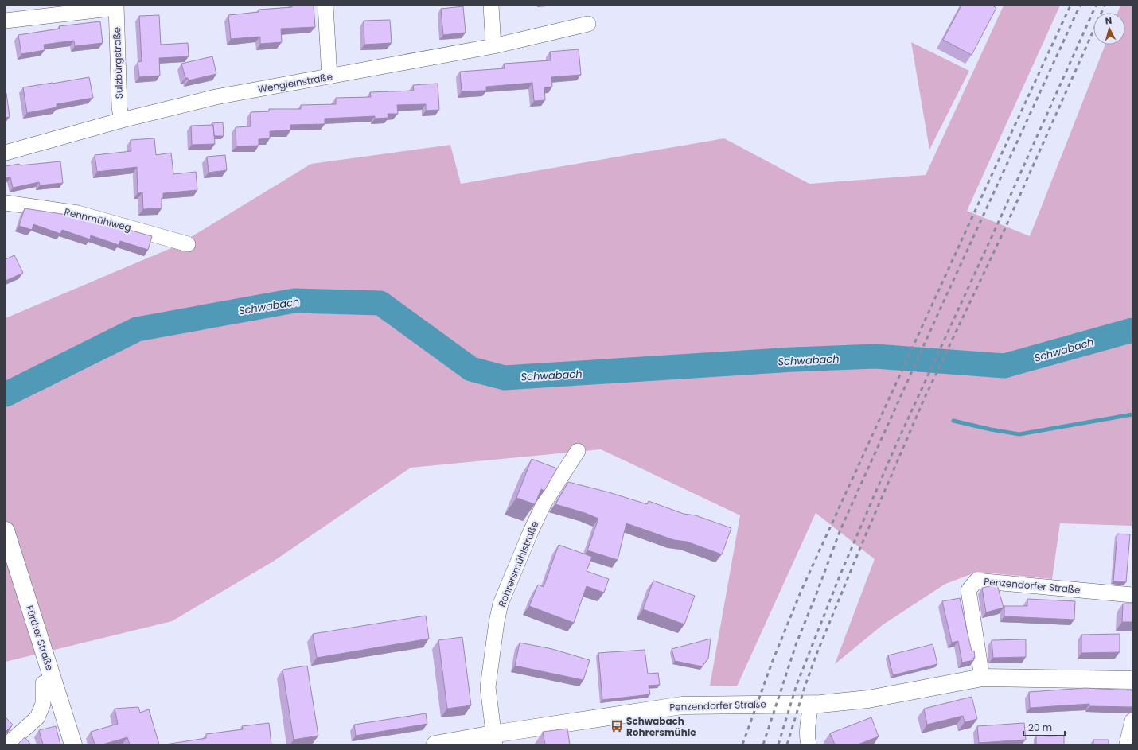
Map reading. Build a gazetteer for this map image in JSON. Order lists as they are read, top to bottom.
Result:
{
  "streets": {
    "main road": ["Penzendorfer Straße", "Fürther Straße"],
    "street": [
      "Sulzbürgstraße",
      "Wengleinstraße",
      "Rennmühlweg",
      "Rohrersmühlstraße"
    ]
  },
  "crossings": [
    ["Sulzbürgstraße", "Wengleinstraße"],
    ["Rohrersmühlstraße", "Penzendorfer Straße"]
  ],
  "water": ["Schwabach"],
  "places": {
    "bus stop": ["Schwabach Rohrersmühle"]
  },
  "scale_bar": "20 m",
  "north": "top"
}
